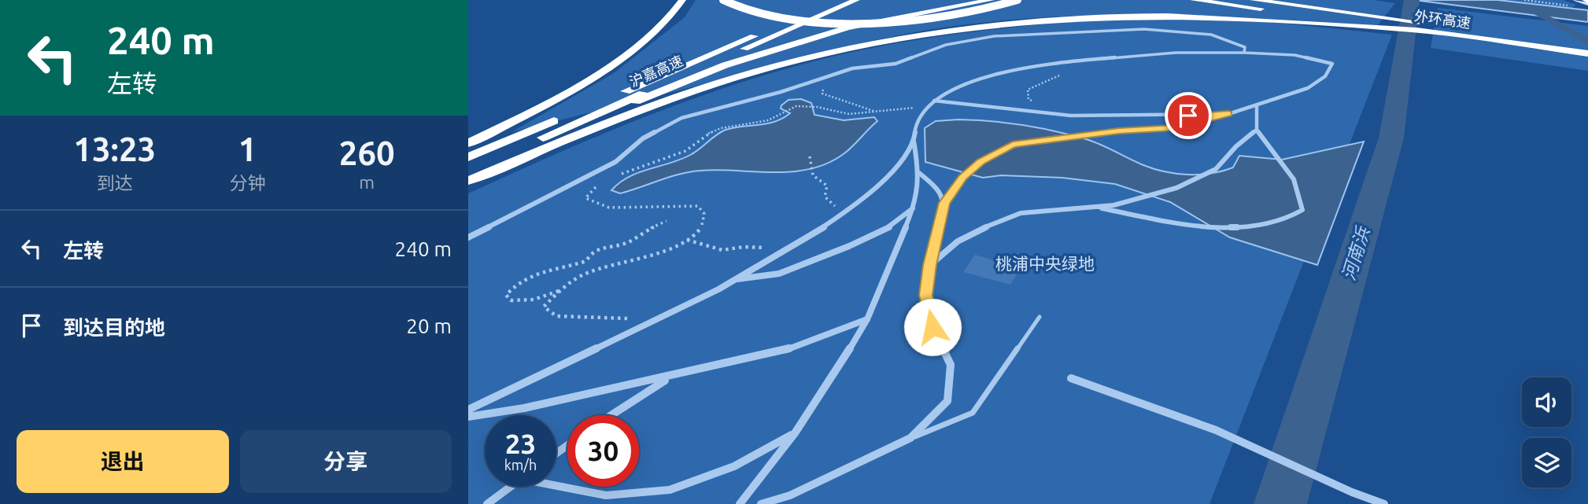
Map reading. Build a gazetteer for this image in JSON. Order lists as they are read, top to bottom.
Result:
{
  "streets": {
    "highway": ["外环高速", "沪嘉高速"]
  },
  "water": ["河南浜"],
  "parks": ["桃浦中央绿地"],
  "page": {
    "turn": ["240 m", "左转"],
    "eta": [
      "13:23",
      "到达",
      "1",
      "分钟",
      "260",
      "m"
    ],
    "list": [
      {
        "name": "左转",
        "value": "240 m"
      },
      {
        "name": "到达目的地",
        "value": "20 m"
      }
    ],
    "speed": "23 km/h",
    "limit": "30",
    "buttons": ["退出", "分享"]
  }
}
